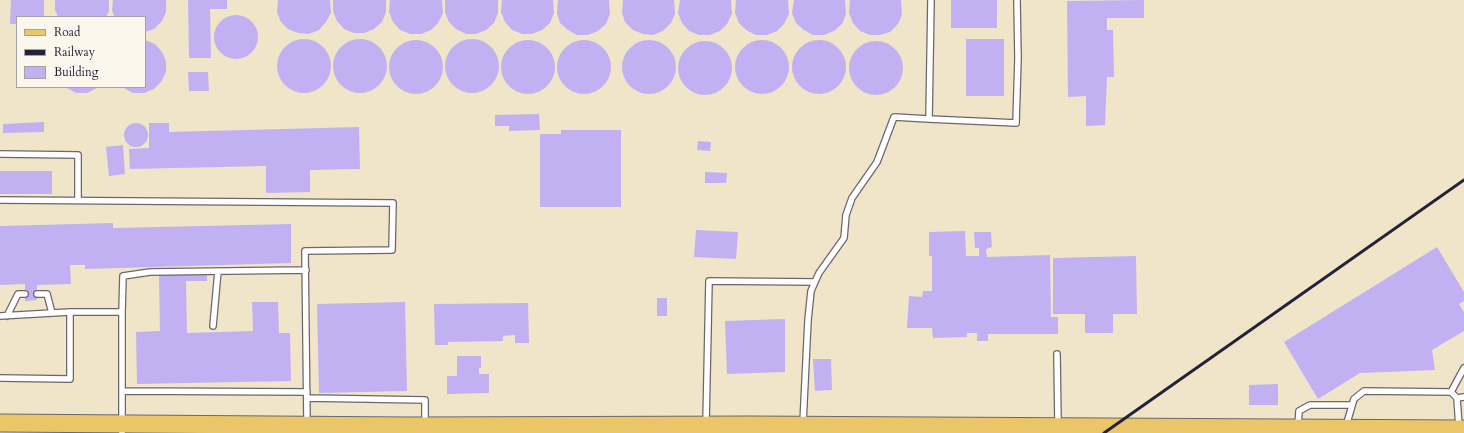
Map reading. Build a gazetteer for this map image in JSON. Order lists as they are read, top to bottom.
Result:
{
  "legend": ["Road", "Railway", "Building"]
}
